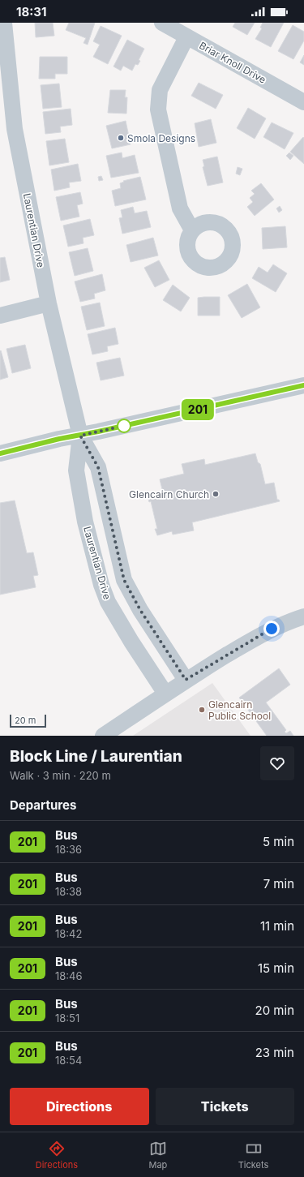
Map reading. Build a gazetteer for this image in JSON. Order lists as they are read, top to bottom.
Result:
{
  "streets": {
    "street": ["Briar Knoll Drive", "Laurentian Drive"]
  },
  "places": ["Smola Designs", "Glencairn Church", "Glencairn Public School"],
  "lines": ["bus line 201"],
  "scale_bar": "20 m",
  "page": {
    "status": "18:31",
    "on_map": "201",
    "scale": "20 m",
    "heading": [
      ["Block Line / Laurentian", "Walk · 3 min · 220 m"],
      "Departures"
    ],
    "list": [
      {
        "mark": "201",
        "name": "Bus",
        "note": "18:36",
        "value": "5 min"
      },
      {
        "mark": "201",
        "name": "Bus",
        "note": "18:38",
        "value": "7 min"
      },
      {
        "mark": "201",
        "name": "Bus",
        "note": "18:42",
        "value": "11 min"
      },
      {
        "mark": "201",
        "name": "Bus",
        "note": "18:46",
        "value": "15 min"
      },
      {
        "mark": "201",
        "name": "Bus",
        "note": "18:51",
        "value": "20 min"
      },
      {
        "mark": "201",
        "name": "Bus",
        "note": "18:54",
        "value": "23 min"
      }
    ],
    "buttons": ["Directions", "Tickets"],
    "tabs": ["Directions", "Map", "Tickets"]
  }
}
